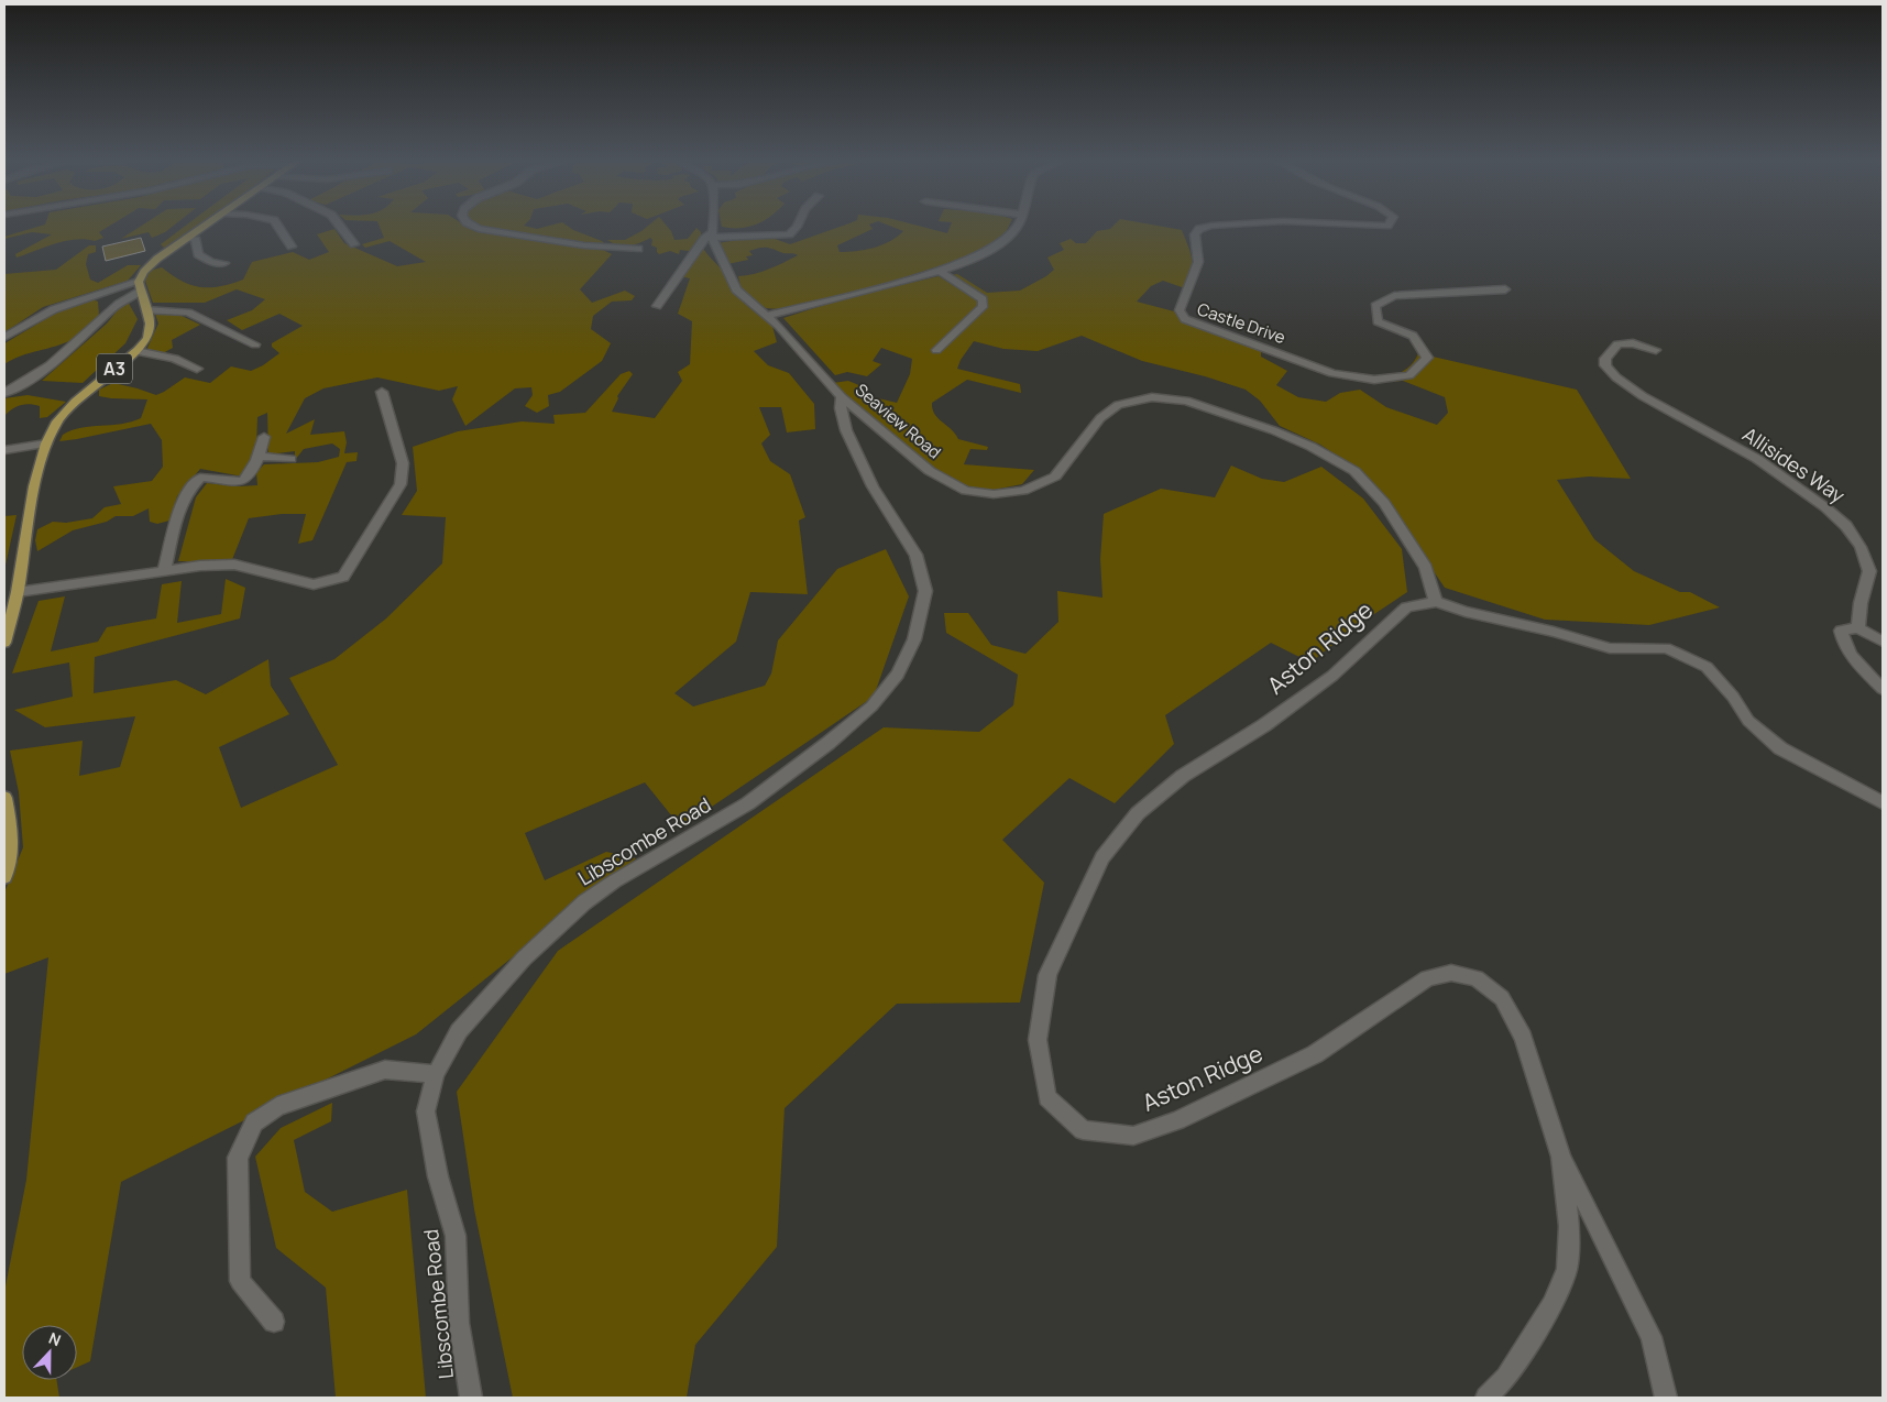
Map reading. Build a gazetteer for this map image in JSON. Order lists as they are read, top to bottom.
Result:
{
  "streets": {
    "main road": ["A3"],
    "street": [
      "Castle Drive",
      "Seaview Road",
      "Allisides Way",
      "Aston Ridge",
      "Libscombe Road"
    ]
  },
  "crossings": [
    ["Seaview Road", "Aston Ridge"],
    ["Seaview Road", "Libscombe Road"]
  ],
  "north": "top"
}
